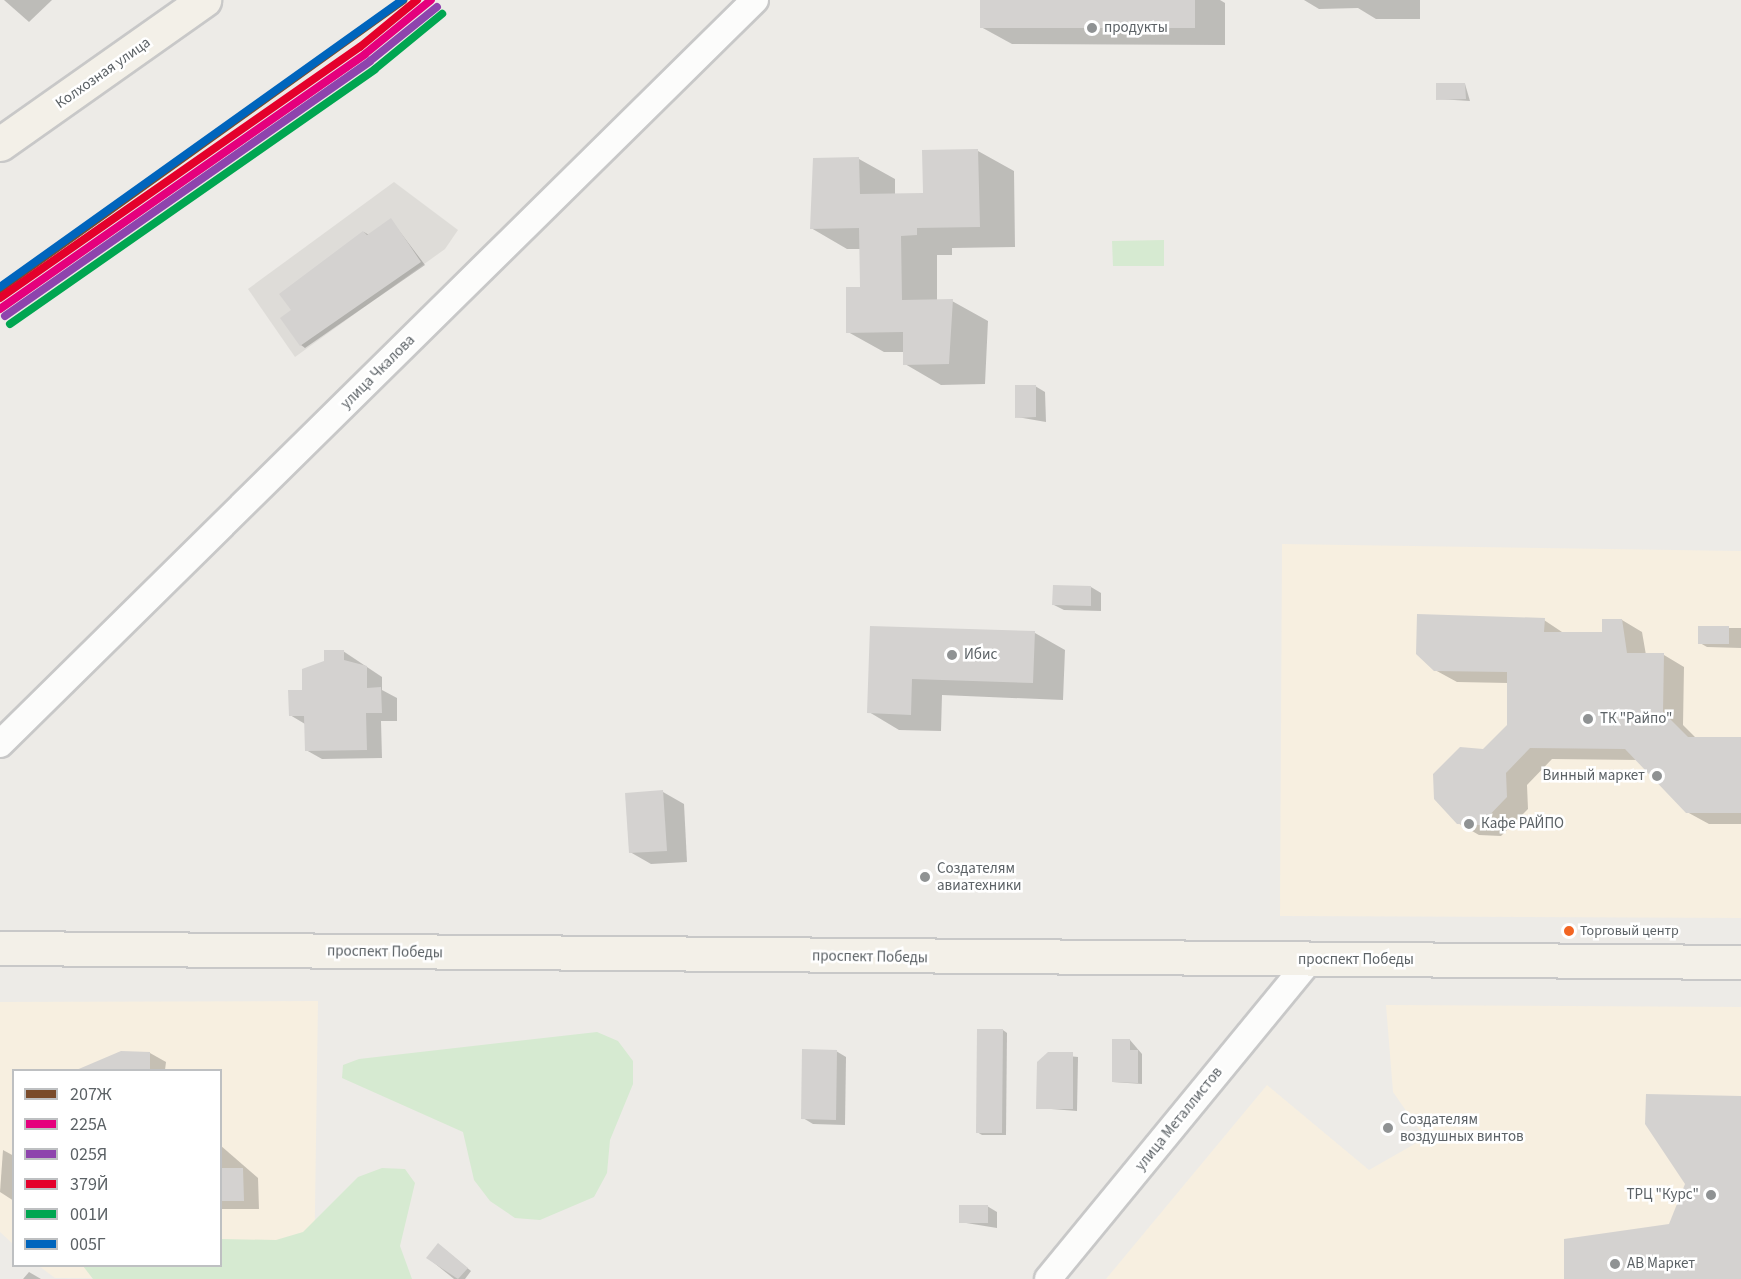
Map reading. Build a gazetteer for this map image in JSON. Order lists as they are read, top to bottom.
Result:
{
  "streets": {
    "main road": ["Колхозная улица", "проспект Победы"],
    "street": ["улица Чкалова", "улица Металлистов"]
  },
  "crossings": [
    ["проспект Победы", "улица Металлистов"]
  ],
  "places": [
    "продукты",
    "Ибис",
    "ТК \"Райпо\"",
    "Винный маркет",
    "Кафе РАЙПО",
    "Создателям авиатехники",
    "Торговый центр",
    "Создателям воздушных винтов",
    "ТРЦ \"Курс\"",
    "АВ Маркет"
  ],
  "lines": [
    "transit line 207Ж",
    "transit line 225А",
    "transit line 379Й",
    "transit line 005Г",
    "transit line 025Я",
    "transit line 001И"
  ],
  "legend": [
    "207Ж",
    "225А",
    "025Я",
    "379Й",
    "001И",
    "005Г"
  ]
}
